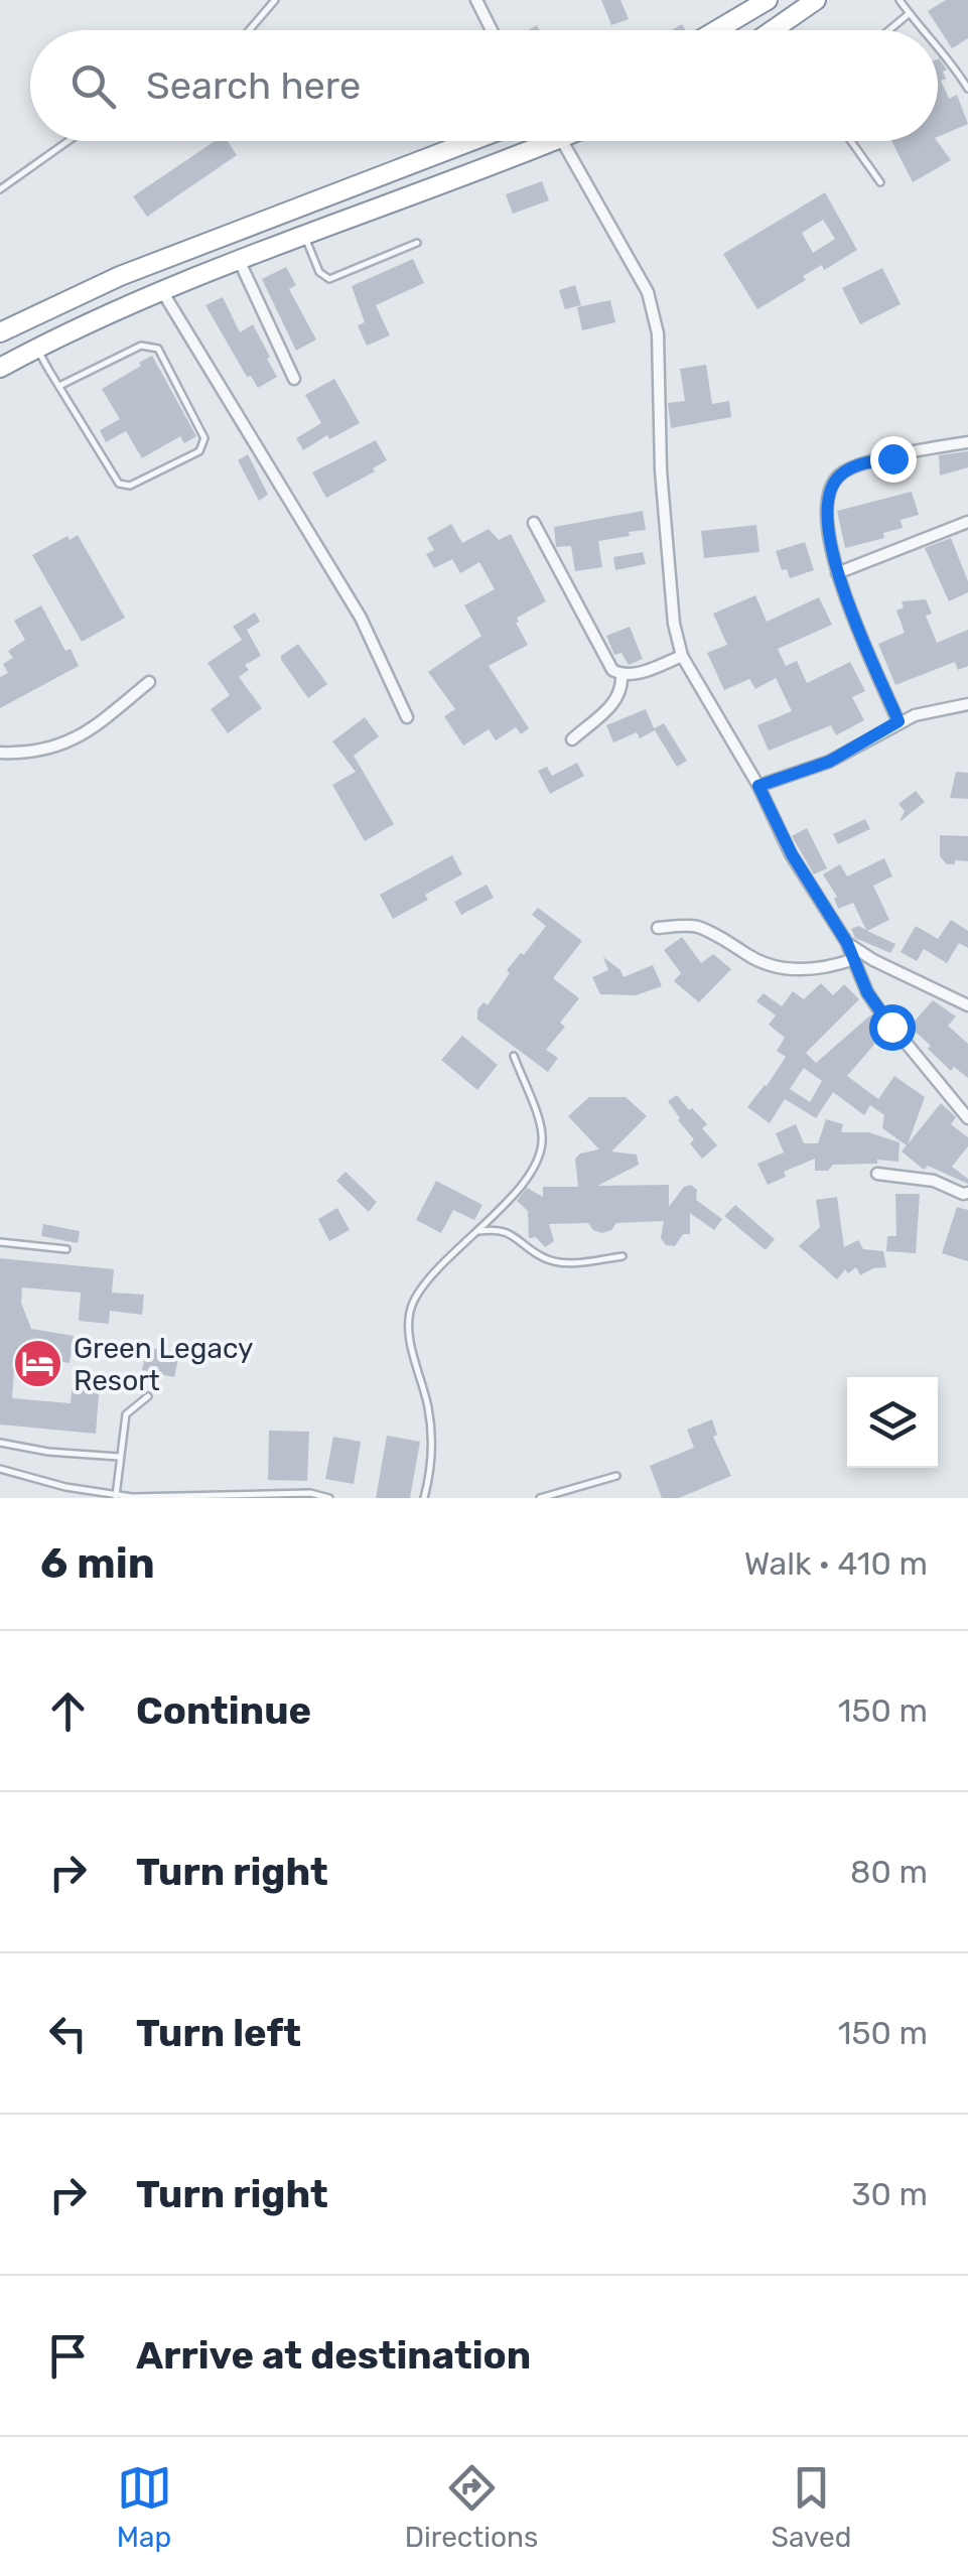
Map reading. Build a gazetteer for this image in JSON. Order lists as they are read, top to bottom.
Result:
{
  "places": {
    "hotel": ["Green Legacy Resort"]
  },
  "page": {
    "search": "Search here",
    "heading": ["6 min", "Walk · 410 m"],
    "list": [
      ["Continue", "150 m"],
      ["Turn right", "80 m"],
      ["Turn left", "150 m"],
      ["Turn right", "30 m"],
      "Arrive at destination"
    ],
    "nav": ["Map", "Directions", "Saved"]
  }
}
